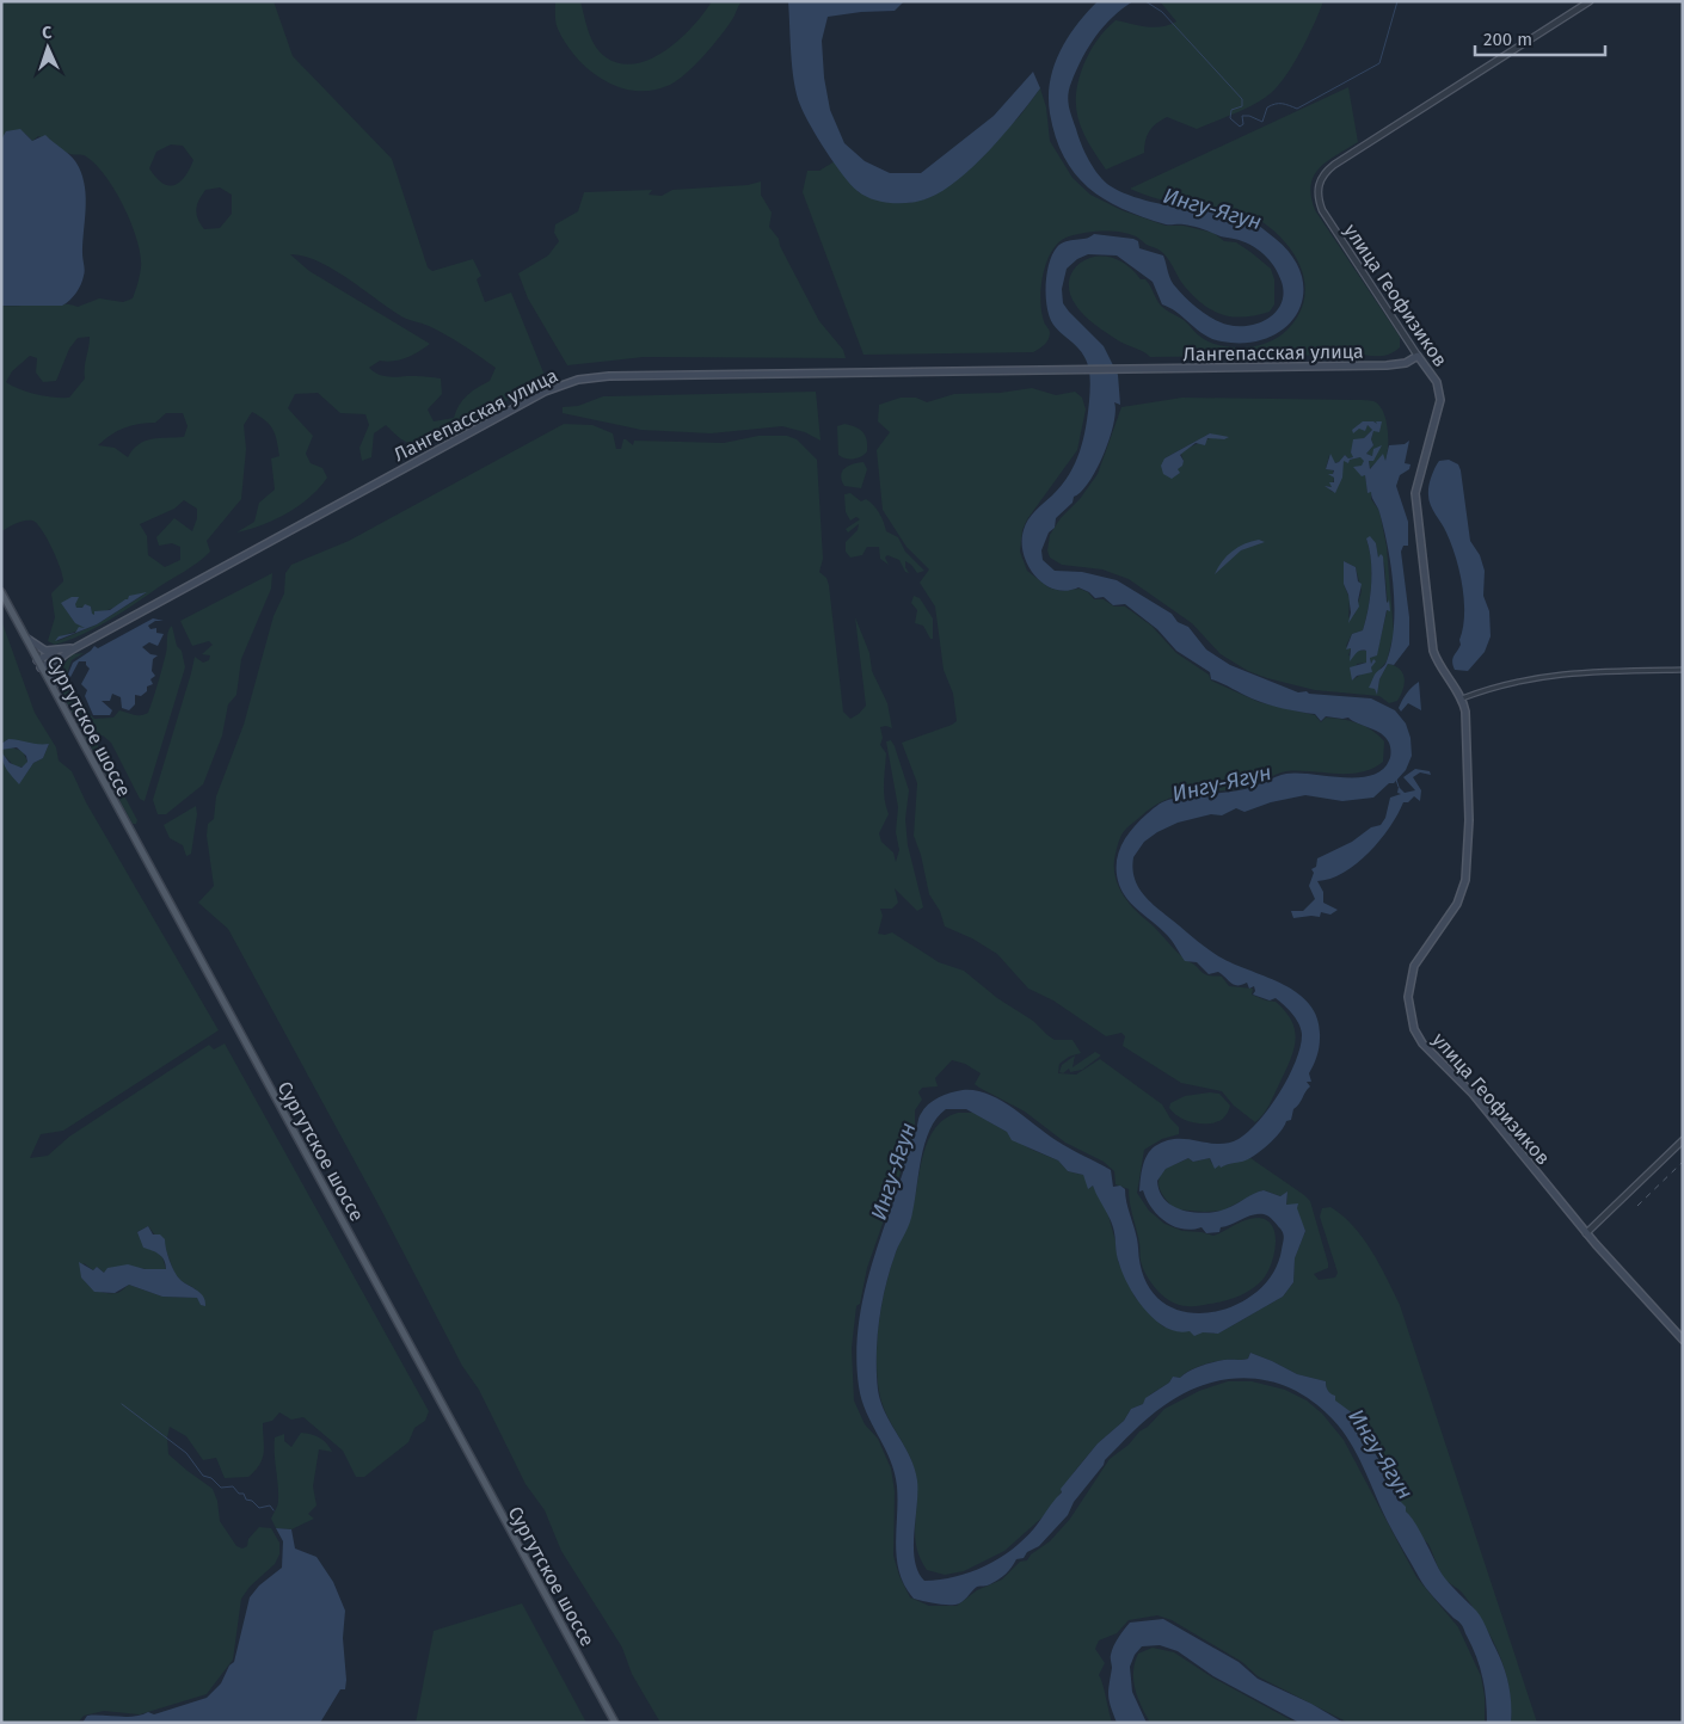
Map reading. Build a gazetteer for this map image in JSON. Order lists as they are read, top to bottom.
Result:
{
  "streets": {
    "main road": ["улица Геофизиков", "Лангепасская улица", "Сургутское шоссе"]
  },
  "crossings": [
    ["улица Геофизиков", "Лангепасская улица"]
  ],
  "water": ["Ингу-Ягун"],
  "scale_bar": "200 m",
  "north": "top"
}
